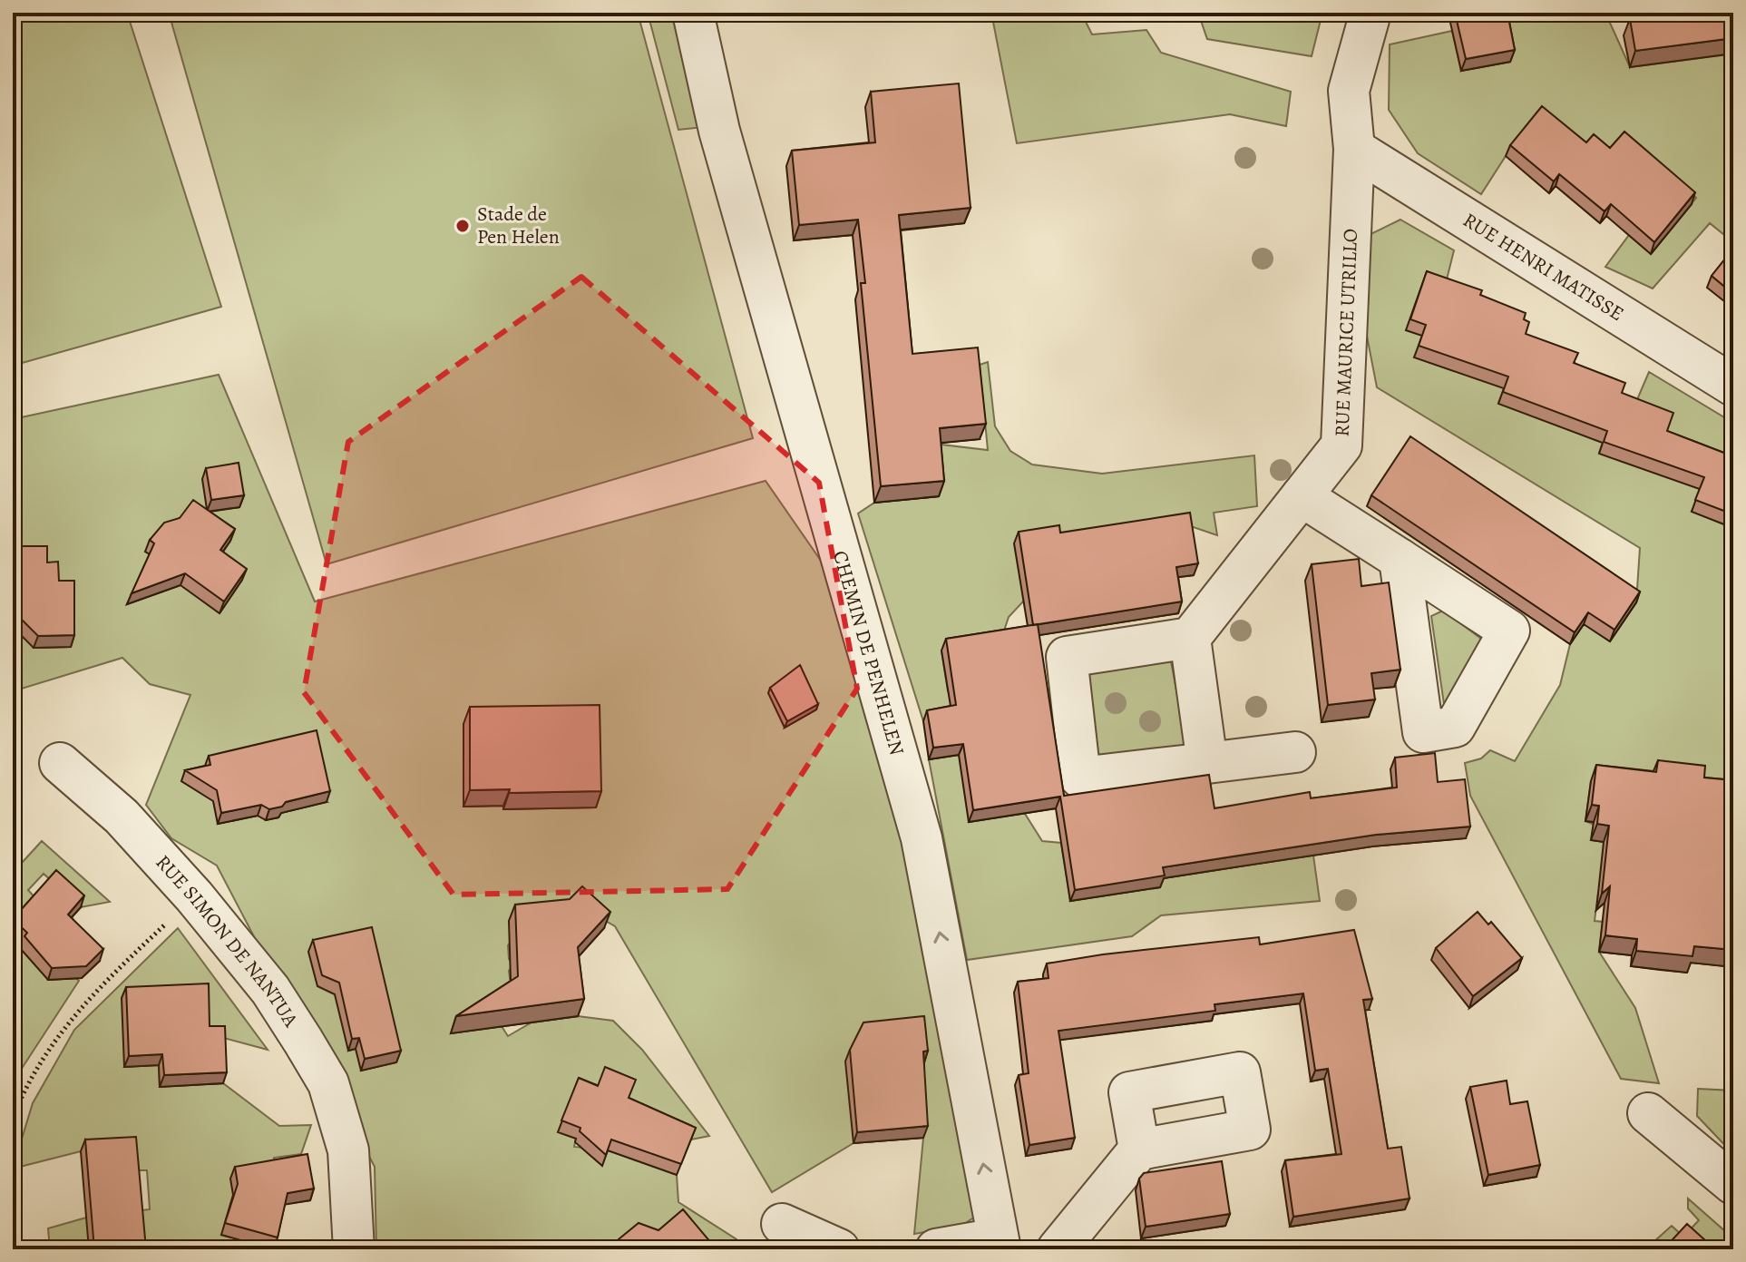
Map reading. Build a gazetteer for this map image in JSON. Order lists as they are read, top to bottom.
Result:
{
  "streets": {
    "street": [
      "RUE HENRI MATISSE",
      "RUE MAURICE UTRILLO",
      "CHEMIN DE PENHELEN",
      "RUE SIMON DE NANTUA"
    ]
  },
  "crossings": [
    ["RUE HENRI MATISSE", "RUE MAURICE UTRILLO"]
  ],
  "one_way": ["CHEMIN DE PENHELEN"],
  "places": ["Stade de Pen Helen"]
}
